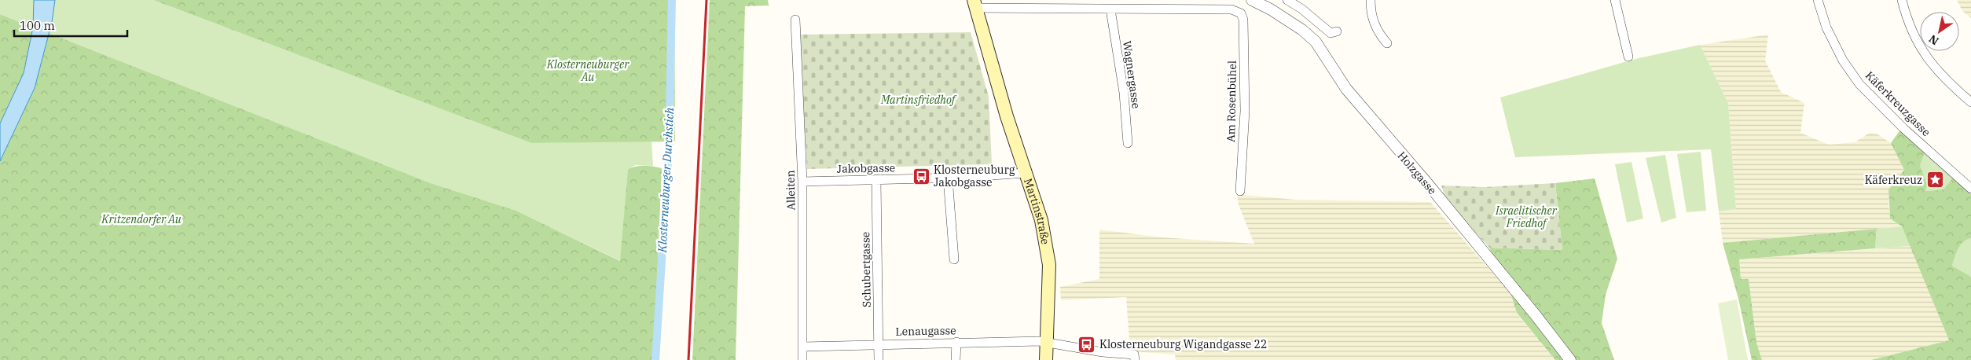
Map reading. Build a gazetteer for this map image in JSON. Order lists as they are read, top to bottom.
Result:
{
  "streets": {
    "main road": ["Martinstraße"],
    "street": [
      "Wagnergasse",
      "Am Rosenbühel",
      "Käferkreuzgasse",
      "Jakobgasse",
      "Holzgasse",
      "Alleiten",
      "Schubertgasse",
      "Lenaugasse"
    ]
  },
  "crossings": [
    ["Wagnergasse", "Am Rosenbühel"],
    ["Jakobgasse", "Alleiten"],
    ["Jakobgasse", "Martinstraße"],
    ["Jakobgasse", "Schubertgasse"],
    ["Alleiten", "Lenaugasse"],
    ["Martinstraße", "Lenaugasse"],
    ["Schubertgasse", "Lenaugasse"]
  ],
  "water": ["Klosterneuburger Durchstich"],
  "parks": [
    "Klosterneuburger Au",
    "Martinsfriedhof",
    "Israelitischer Friedhof",
    "Kritzendorfer Au"
  ],
  "places": {
    "bus stop": ["Klosterneuburg Jakobgasse", "Klosterneuburg Wigandgasse 22"],
    "place": ["Käferkreuz"]
  },
  "scale_bar": "100 m",
  "north": "bottom left"
}
